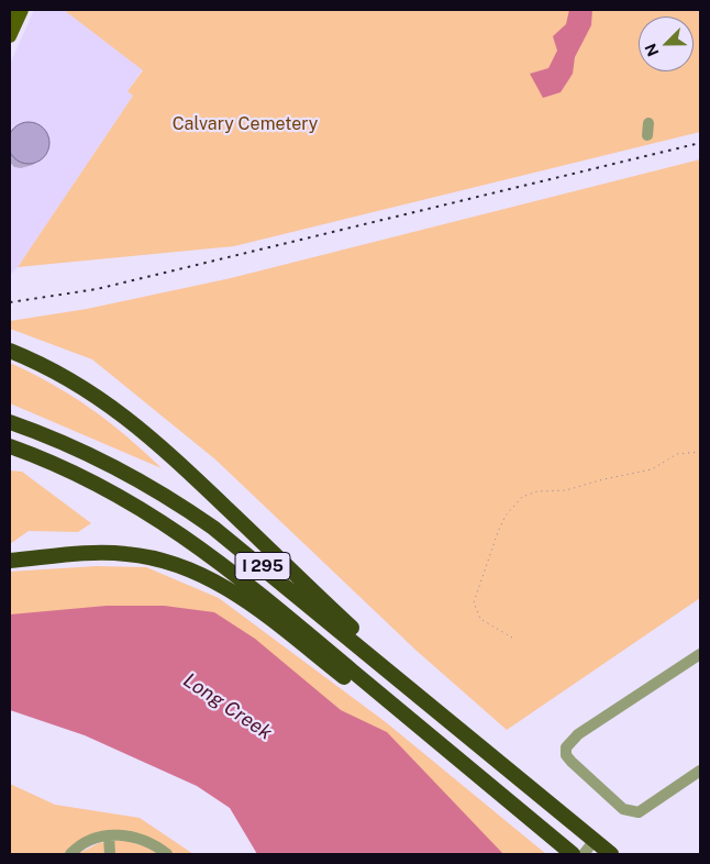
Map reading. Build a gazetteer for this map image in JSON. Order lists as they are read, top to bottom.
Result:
{
  "streets": {
    "highway": ["I 295"]
  },
  "water": ["Long Creek"],
  "parks": ["Calvary Cemetery"],
  "north": "bottom left"
}
